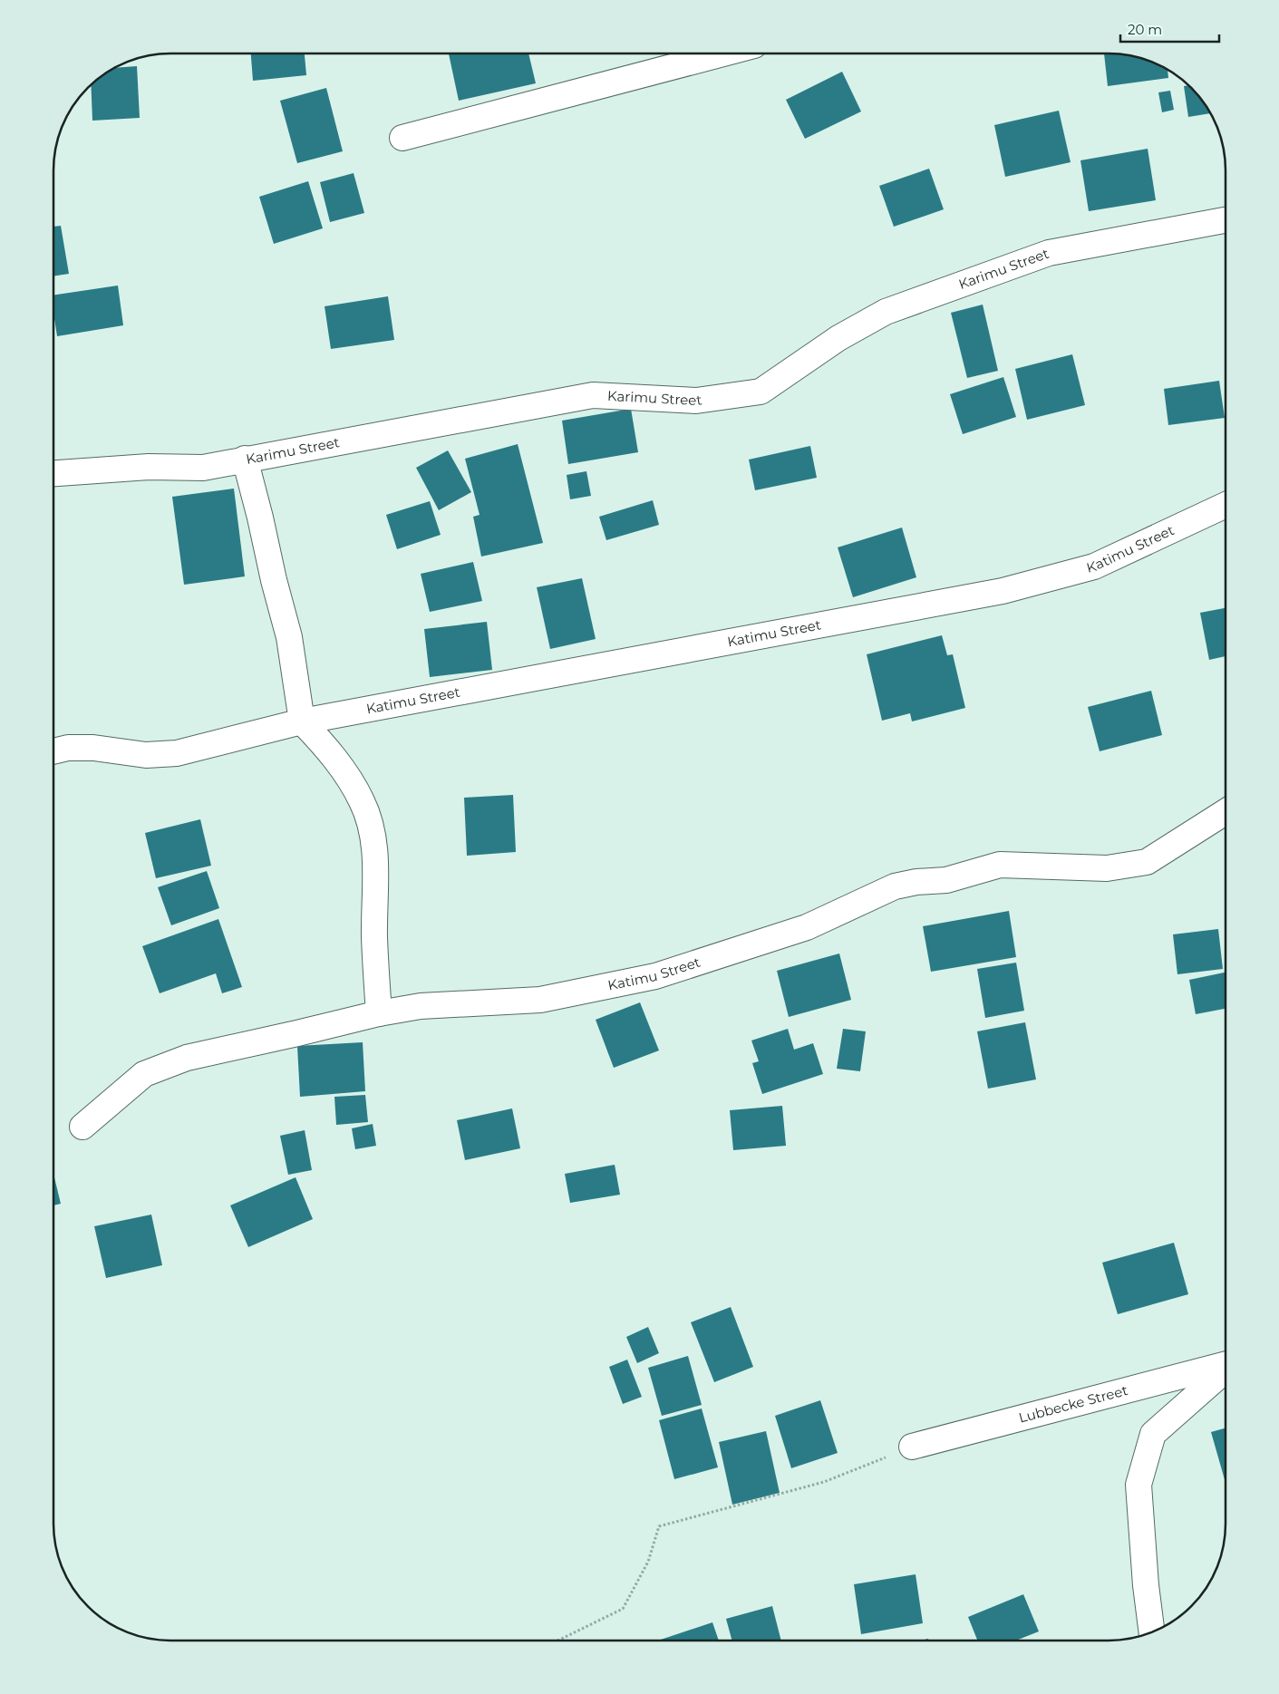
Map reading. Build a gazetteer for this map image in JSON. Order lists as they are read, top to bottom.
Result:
{
  "streets": {
    "street": ["Karimu Street", "Katimu Street", "Lubbecke Street"]
  },
  "scale_bar": "20 m"
}
